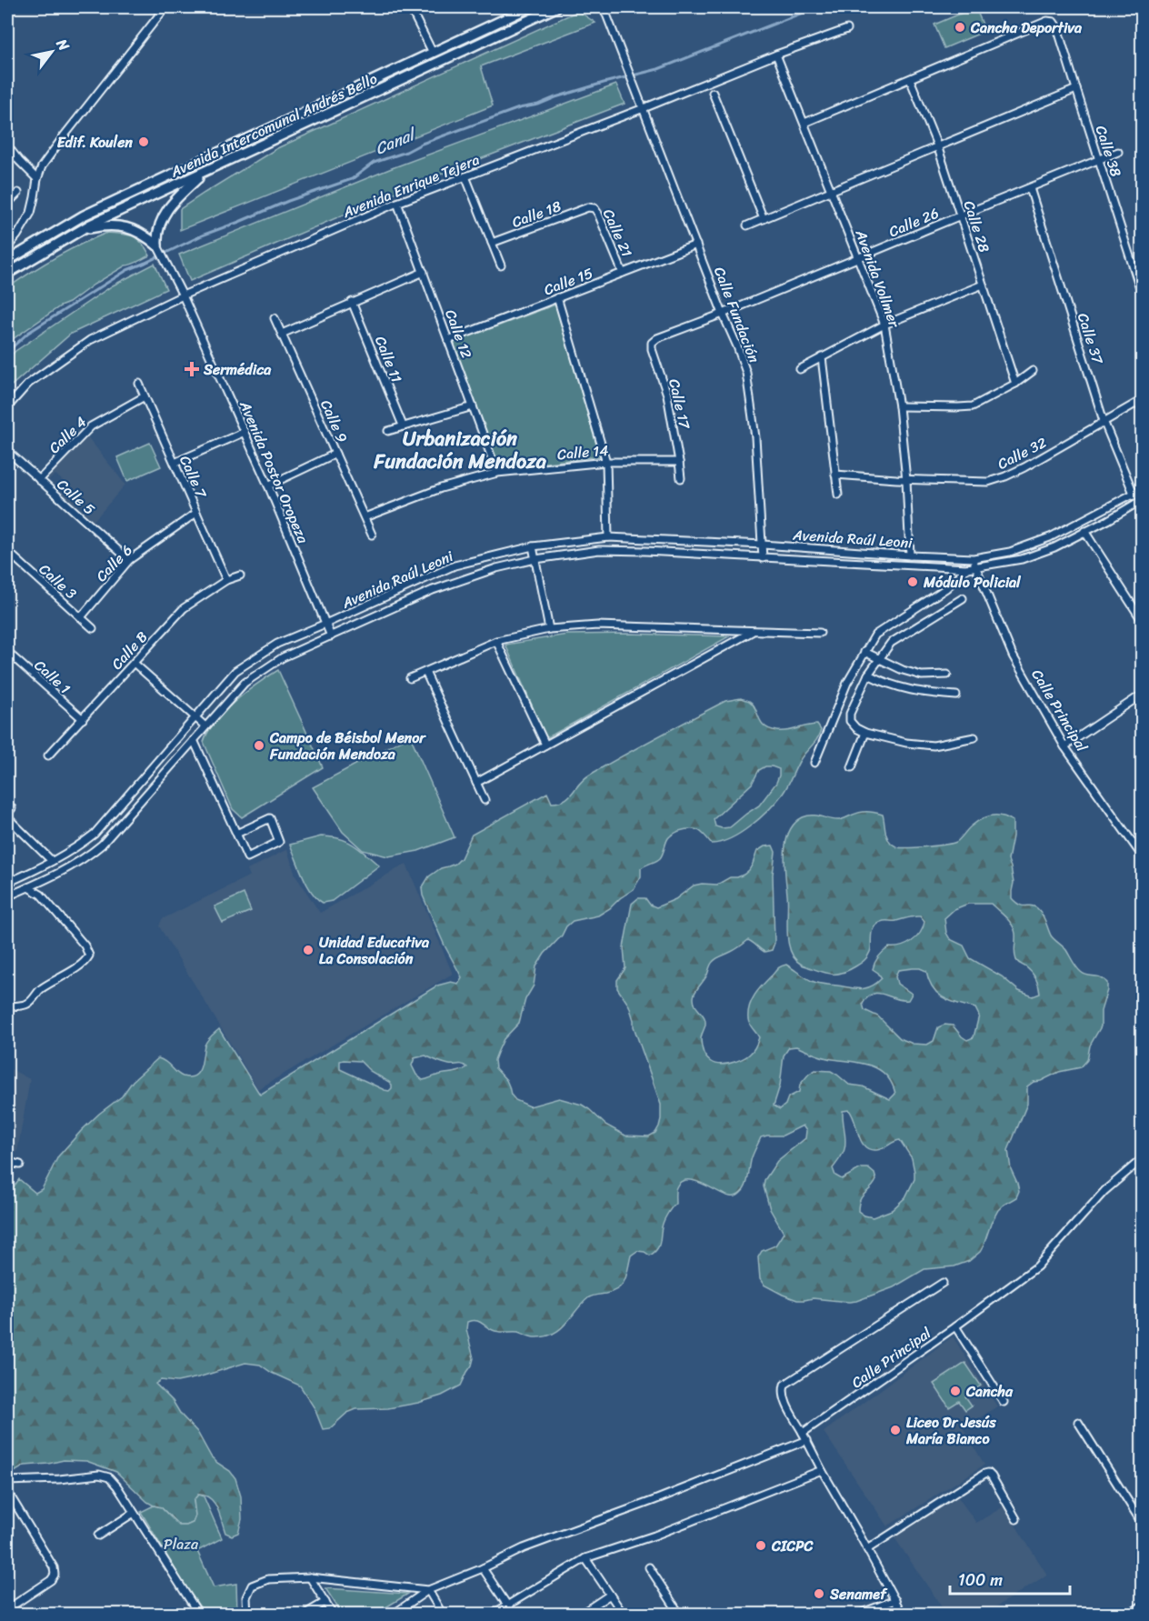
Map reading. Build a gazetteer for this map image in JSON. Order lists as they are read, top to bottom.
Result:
{
  "streets": {
    "main road": ["Avenida Intercomunal Andrés Bello"],
    "street": [
      "Calle 38",
      "Avenida Enrique Tejera",
      "Calle 18",
      "Calle 26",
      "Calle 28",
      "Calle 21",
      "Avenida Vollmer",
      "Calle 15",
      "Calle Fundación",
      "Calle 12",
      "Calle 37",
      "Calle 11",
      "Calle 17",
      "Calle 9",
      "Calle 4",
      "Calle 14",
      "Calle 32",
      "Avenida Postor Oropeza",
      "Calle 7",
      "Calle 5",
      "Avenida Raúl Leoni",
      "Calle 6",
      "Calle 3",
      "Calle B",
      "Calle 1",
      "Calle Principal"
    ]
  },
  "crossings": [
    ["Calle 38", "Calle 26"],
    ["Calle 38", "Calle 28"],
    ["Avenida Enrique Tejera", "Avenida Vollmer"],
    ["Avenida Enrique Tejera", "Calle Fundación"],
    ["Avenida Enrique Tejera", "Calle 12"],
    ["Avenida Enrique Tejera", "Avenida Postor Oropeza"],
    ["Calle 18", "Calle 21"],
    ["Calle 26", "Calle 28"],
    ["Calle 26", "Avenida Vollmer"],
    ["Calle 26", "Calle Fundación"],
    ["Calle 26", "Calle 37"],
    ["Calle 26", "Calle 17"],
    ["Calle 21", "Calle 15"],
    ["Avenida Vollmer", "Calle 32"],
    ["Avenida Vollmer", "Avenida Raúl Leoni"],
    ["Calle 15", "Calle Fundación"],
    ["Calle 15", "Calle 12"],
    ["Calle Fundación", "Avenida Raúl Leoni"],
    ["Calle 12", "Calle 14"],
    ["Calle 37", "Calle 32"],
    ["Calle 37", "Avenida Raúl Leoni"],
    ["Calle 17", "Calle 14"],
    ["Calle 9", "Calle 14"],
    ["Calle 4", "Calle 7"],
    ["Calle 4", "Calle 5"],
    ["Avenida Postor Oropeza", "Avenida Raúl Leoni"],
    ["Calle 7", "Calle 6"],
    ["Calle 7", "Calle B"],
    ["Calle 5", "Calle 6"],
    ["Avenida Raúl Leoni", "Calle Principal"],
    ["Calle 6", "Calle 3"],
    ["Calle B", "Calle 1"]
  ],
  "districts": ["Urbanización Fundación Mendoza"],
  "water": ["Canal"],
  "parks": ["Plaza"],
  "places": {
    "other": [
      "Cancha Deportiva",
      "Edif. Koulen",
      "Módulo Policial",
      "Campo de Béisbol Menor Fundación Mendoza",
      "Unidad Educativa La Consolación",
      "Cancha",
      "Liceo Dr Jesús María Bianco",
      "CICPC",
      "Senamef"
    ],
    "health": ["Sermédica"]
  },
  "scale_bar": "100 m",
  "north": "top right"
}
